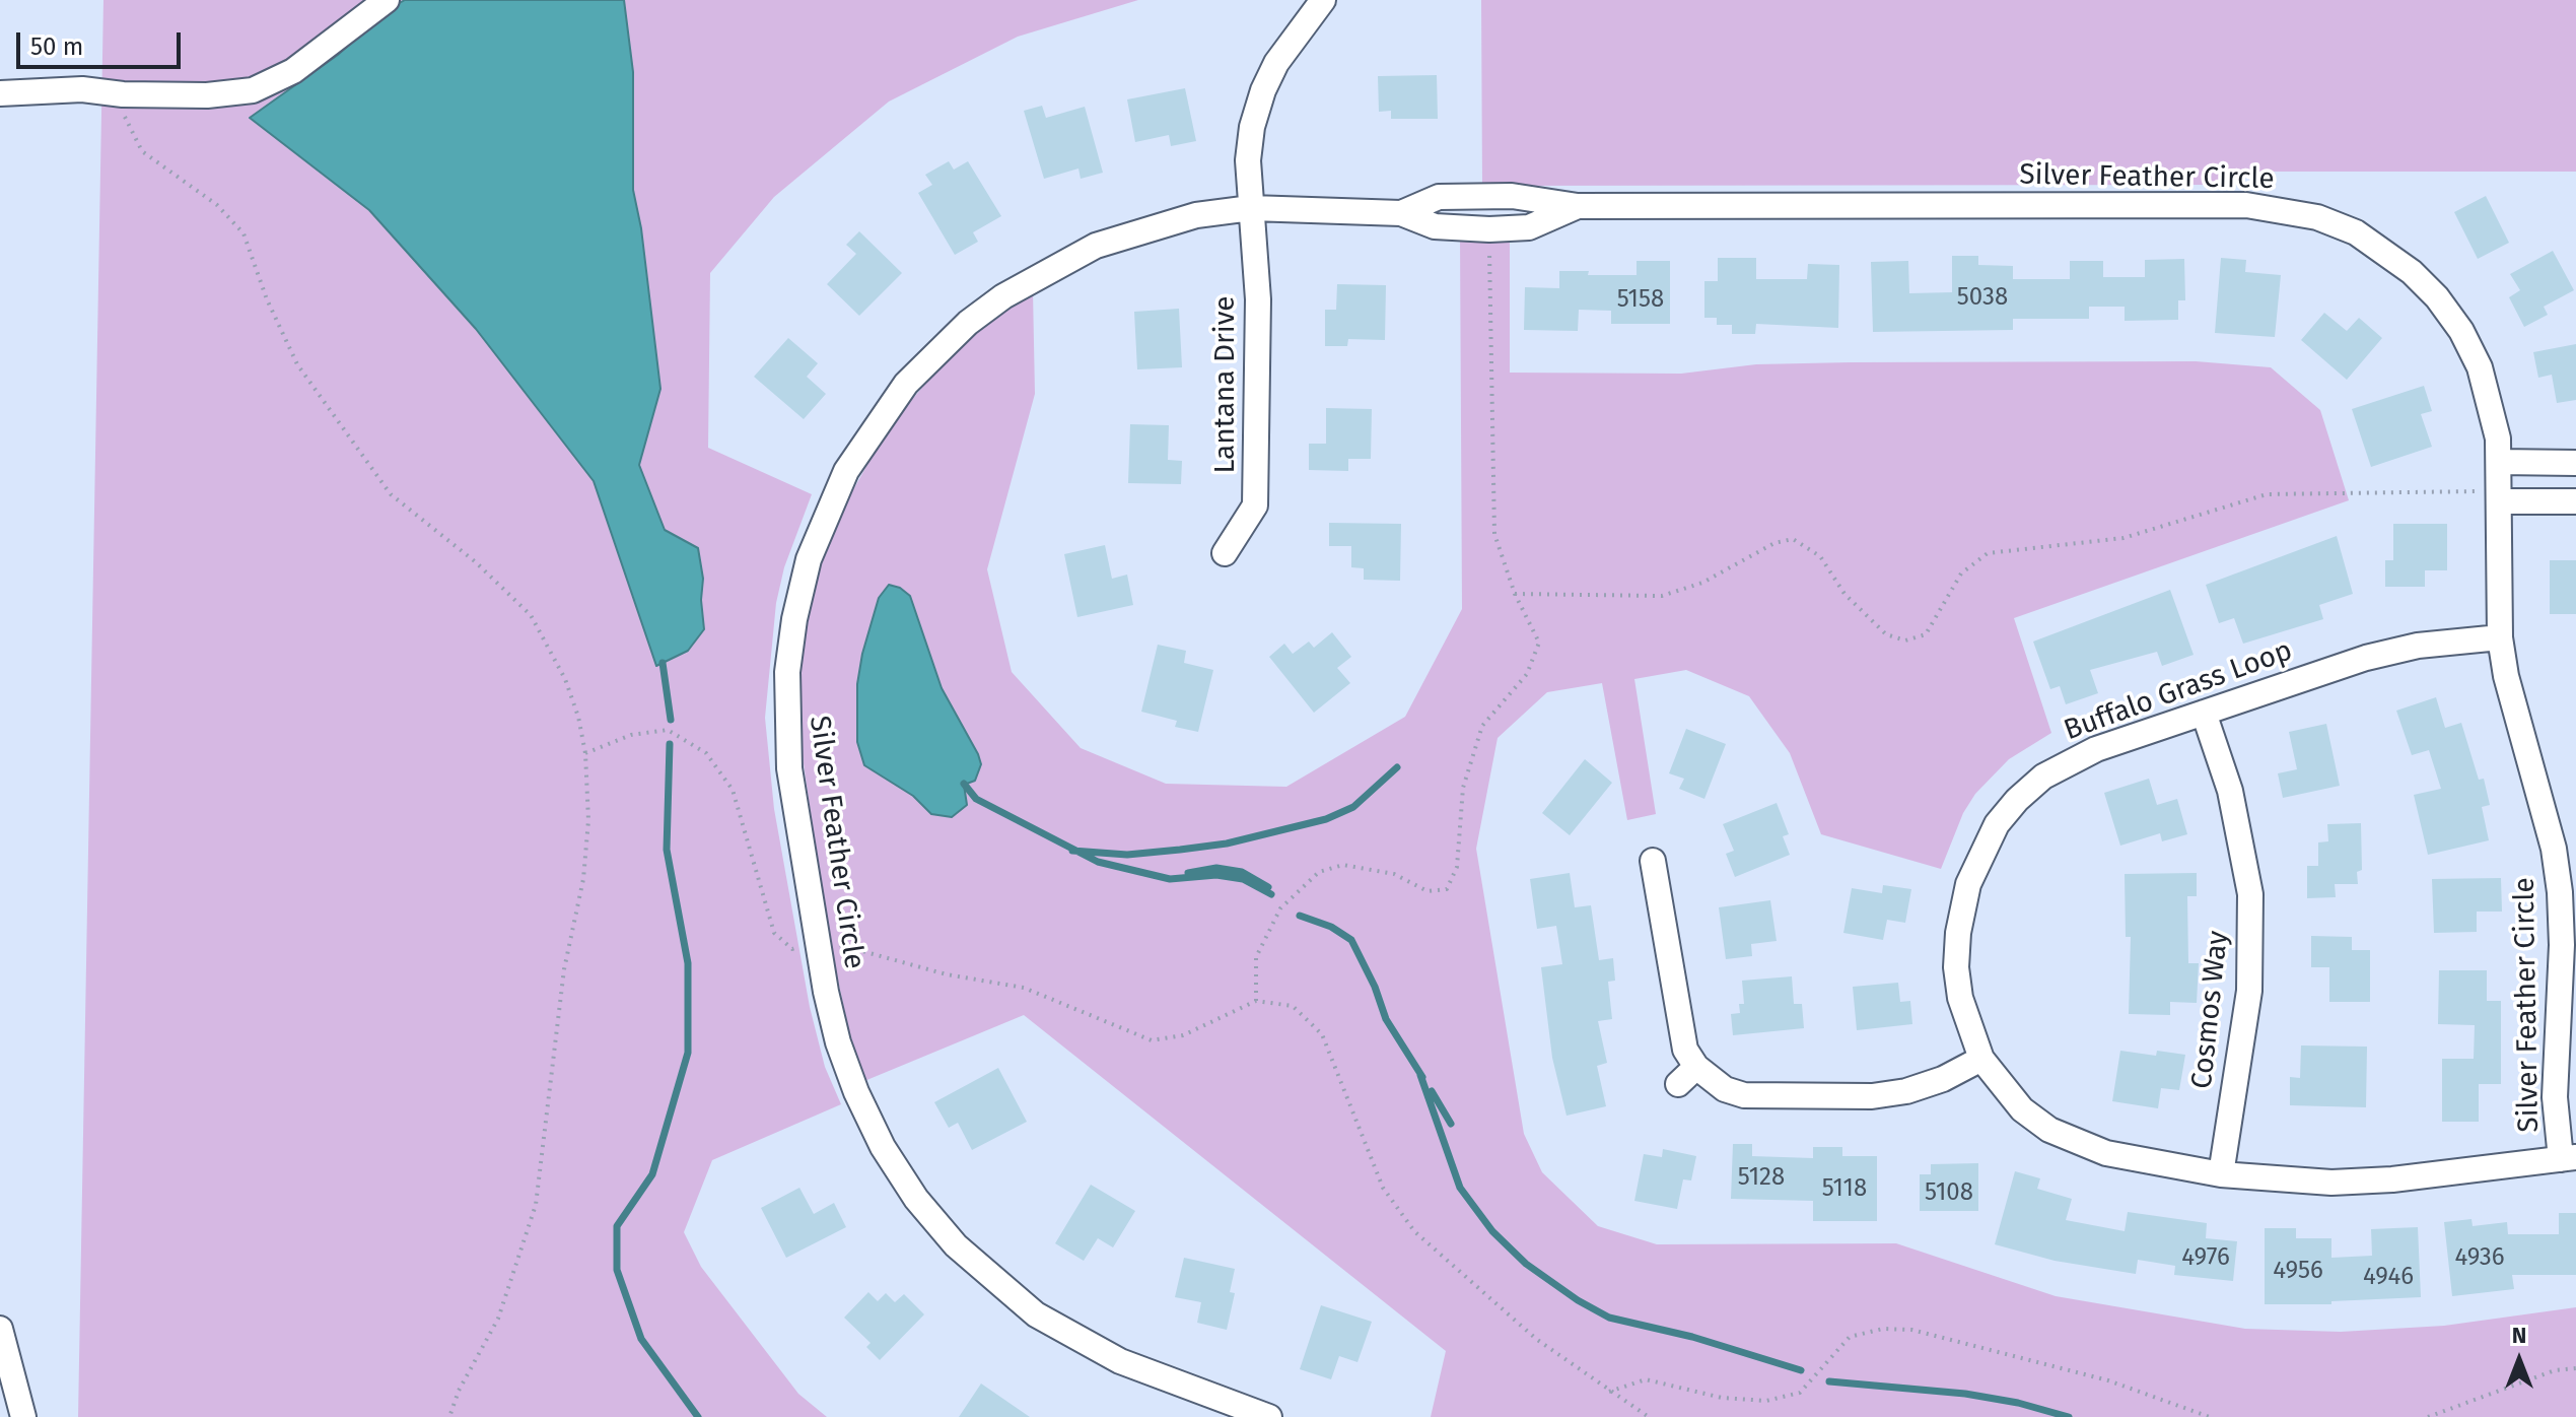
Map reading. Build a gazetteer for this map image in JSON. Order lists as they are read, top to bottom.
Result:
{
  "streets": {
    "street": [
      "Silver Feather Circle",
      "Lantana Drive",
      "Buffalo Grass Loop",
      "Cosmos Way"
    ]
  },
  "crossings": [
    ["Silver Feather Circle", "Lantana Drive"],
    ["Silver Feather Circle", "Buffalo Grass Loop"],
    ["Buffalo Grass Loop", "Cosmos Way"]
  ],
  "house_numbers": [
    "5038",
    "5158",
    "5128",
    "5118",
    "5108",
    "4976",
    "4936",
    "4956",
    "4946"
  ],
  "scale_bar": "50 m",
  "north": "top"
}
